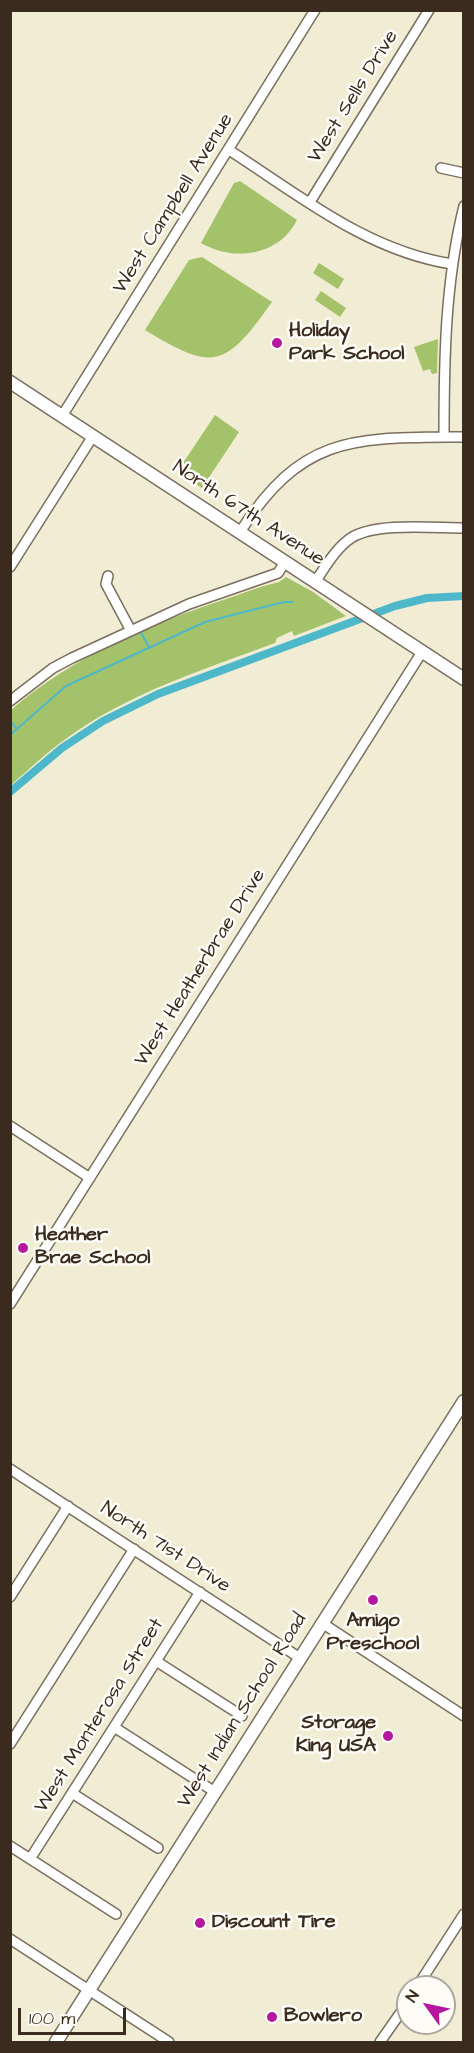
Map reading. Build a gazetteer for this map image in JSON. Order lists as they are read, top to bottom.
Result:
{
  "streets": {
    "main road": ["North 67th Avenue", "West Indian School Road"],
    "street": [
      "West Sells Drive",
      "West Campbell Avenue",
      "West Heatherbrae Drive",
      "North 71st Drive",
      "West Monterosa Street"
    ]
  },
  "crossings": [
    ["West Campbell Avenue", "North 67th Avenue"],
    ["North 67th Avenue", "West Heatherbrae Drive"],
    ["North 71st Drive", "West Indian School Road"],
    ["North 71st Drive", "West Monterosa Street"]
  ],
  "places": [
    "Holiday Park School",
    "Heather Brae School",
    "Amigo Preschool",
    "Storage King USA",
    "Discount Tire",
    "Bowlero"
  ],
  "scale_bar": "100 m",
  "north": "top left"
}
